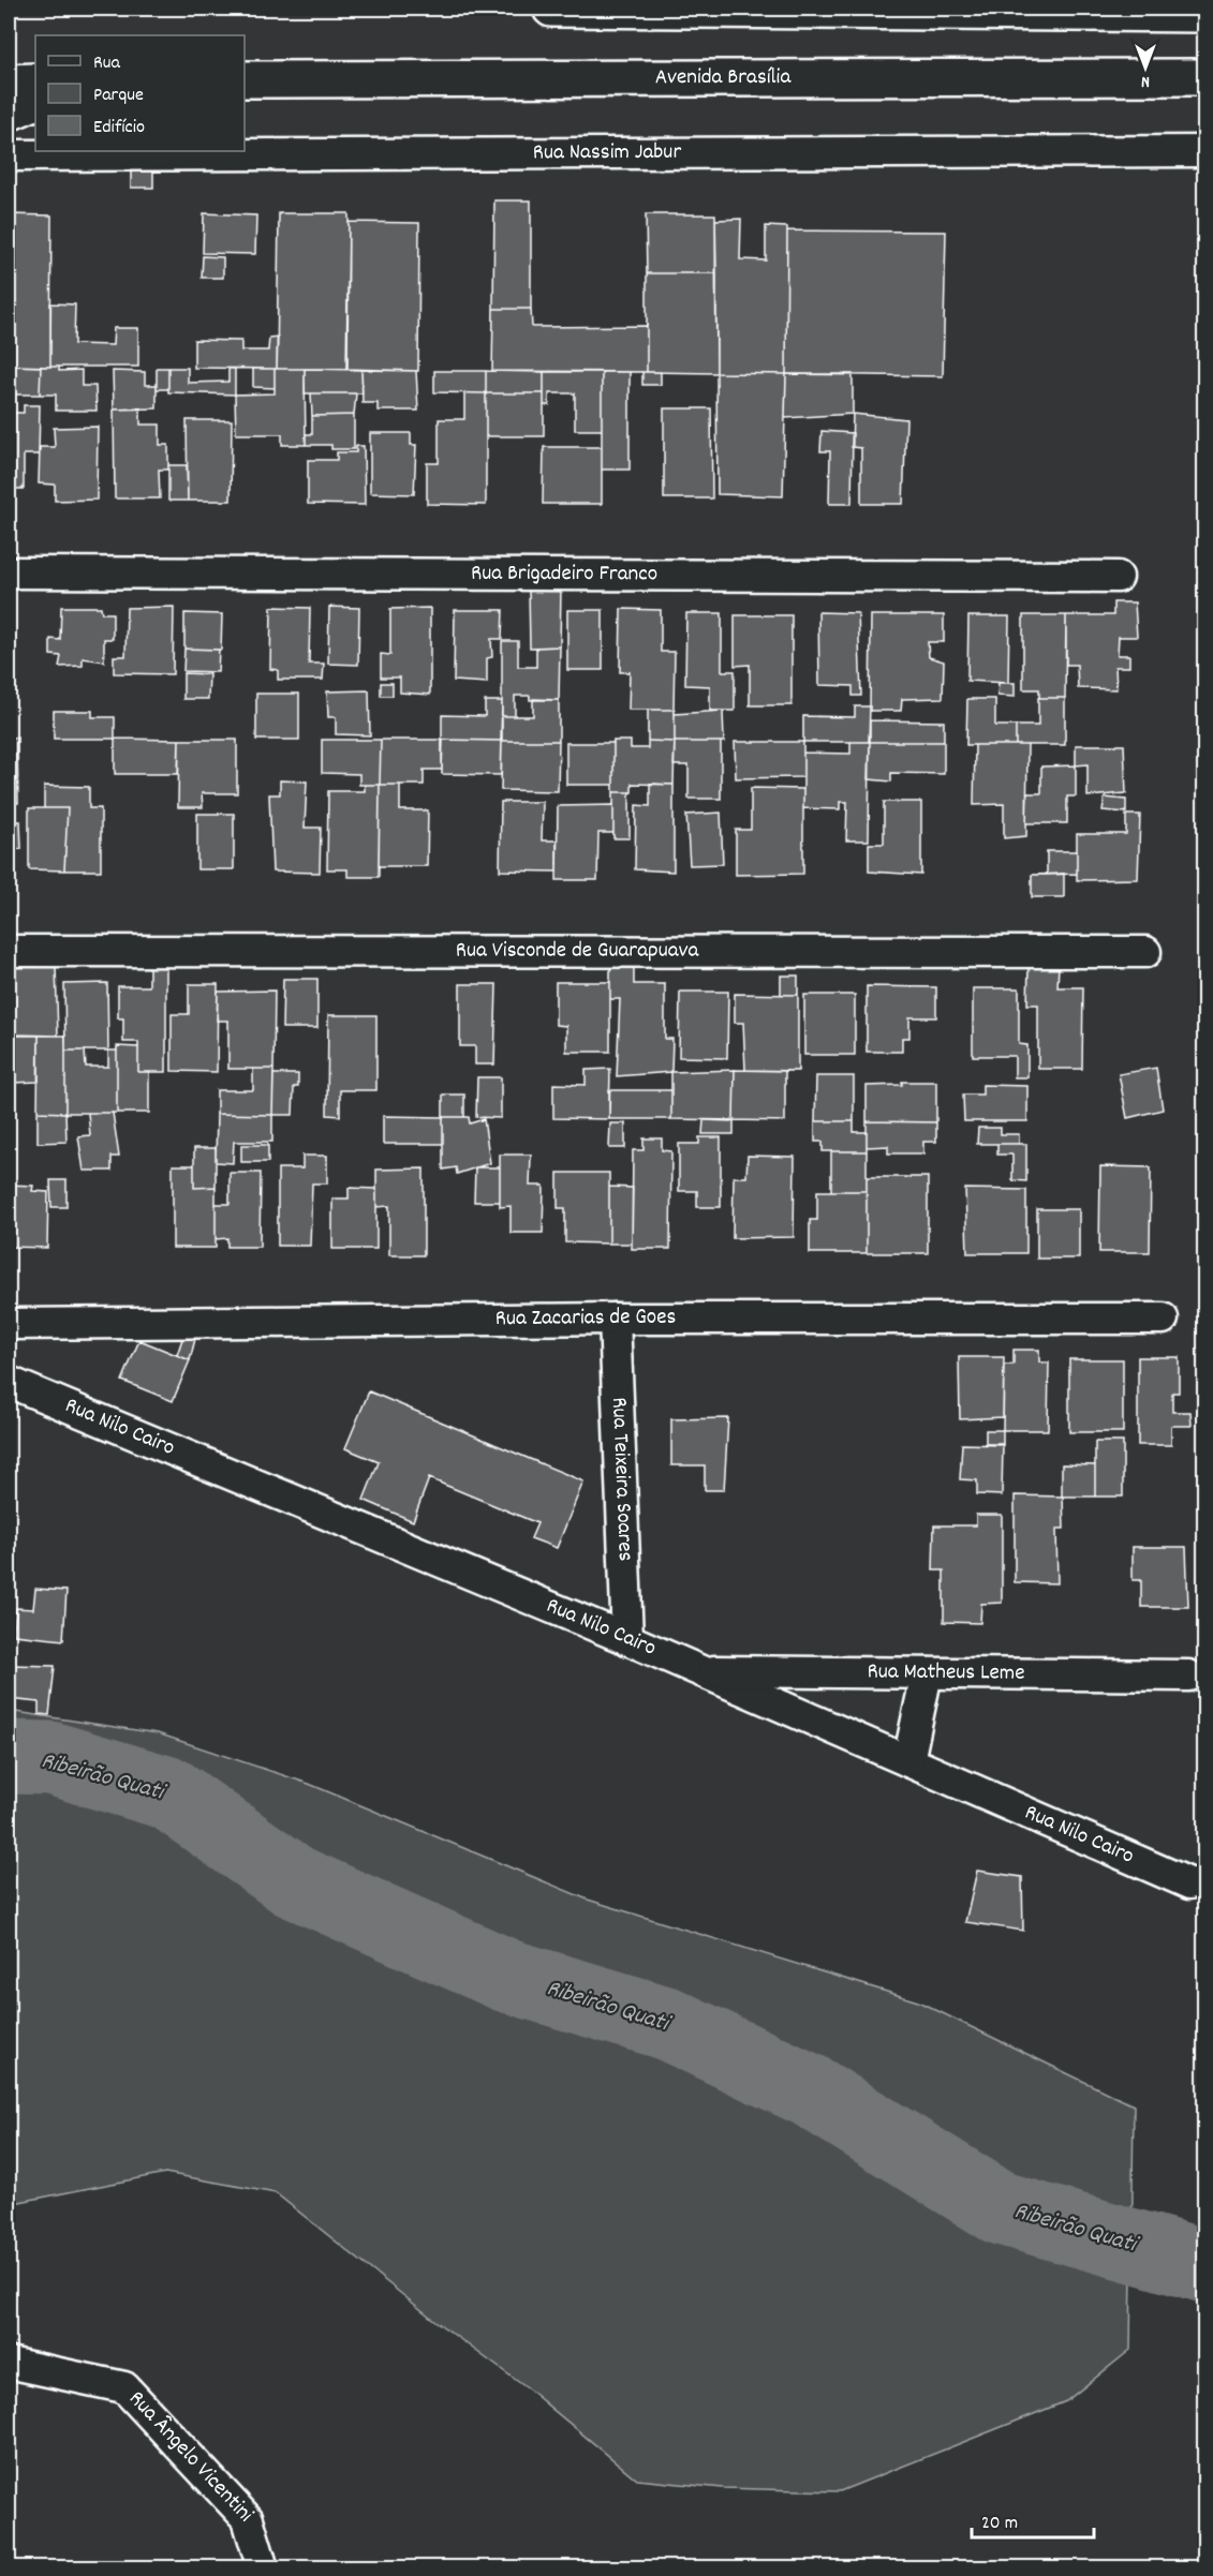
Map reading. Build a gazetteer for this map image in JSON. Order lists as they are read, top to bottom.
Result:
{
  "streets": {
    "highway": ["Avenida Brasília"],
    "street": [
      "Rua Nassim Jabur",
      "Rua Brigadeiro Franco",
      "Rua Visconde de Guarapuava",
      "Rua Zacarias de Goes",
      "Rua Nilo Cairo",
      "Rua Teixeira Soares",
      "Rua Matheus Leme",
      "Rua Ângelo Vicentini"
    ]
  },
  "crossings": [
    ["Rua Zacarias de Goes", "Rua Teixeira Soares"],
    ["Rua Nilo Cairo", "Rua Teixeira Soares"],
    ["Rua Nilo Cairo", "Rua Matheus Leme"]
  ],
  "water": ["Ribeirão Quati"],
  "legend": ["Rua", "Parque", "Edifício"],
  "scale_bar": "20 m",
  "north": "bottom"
}
